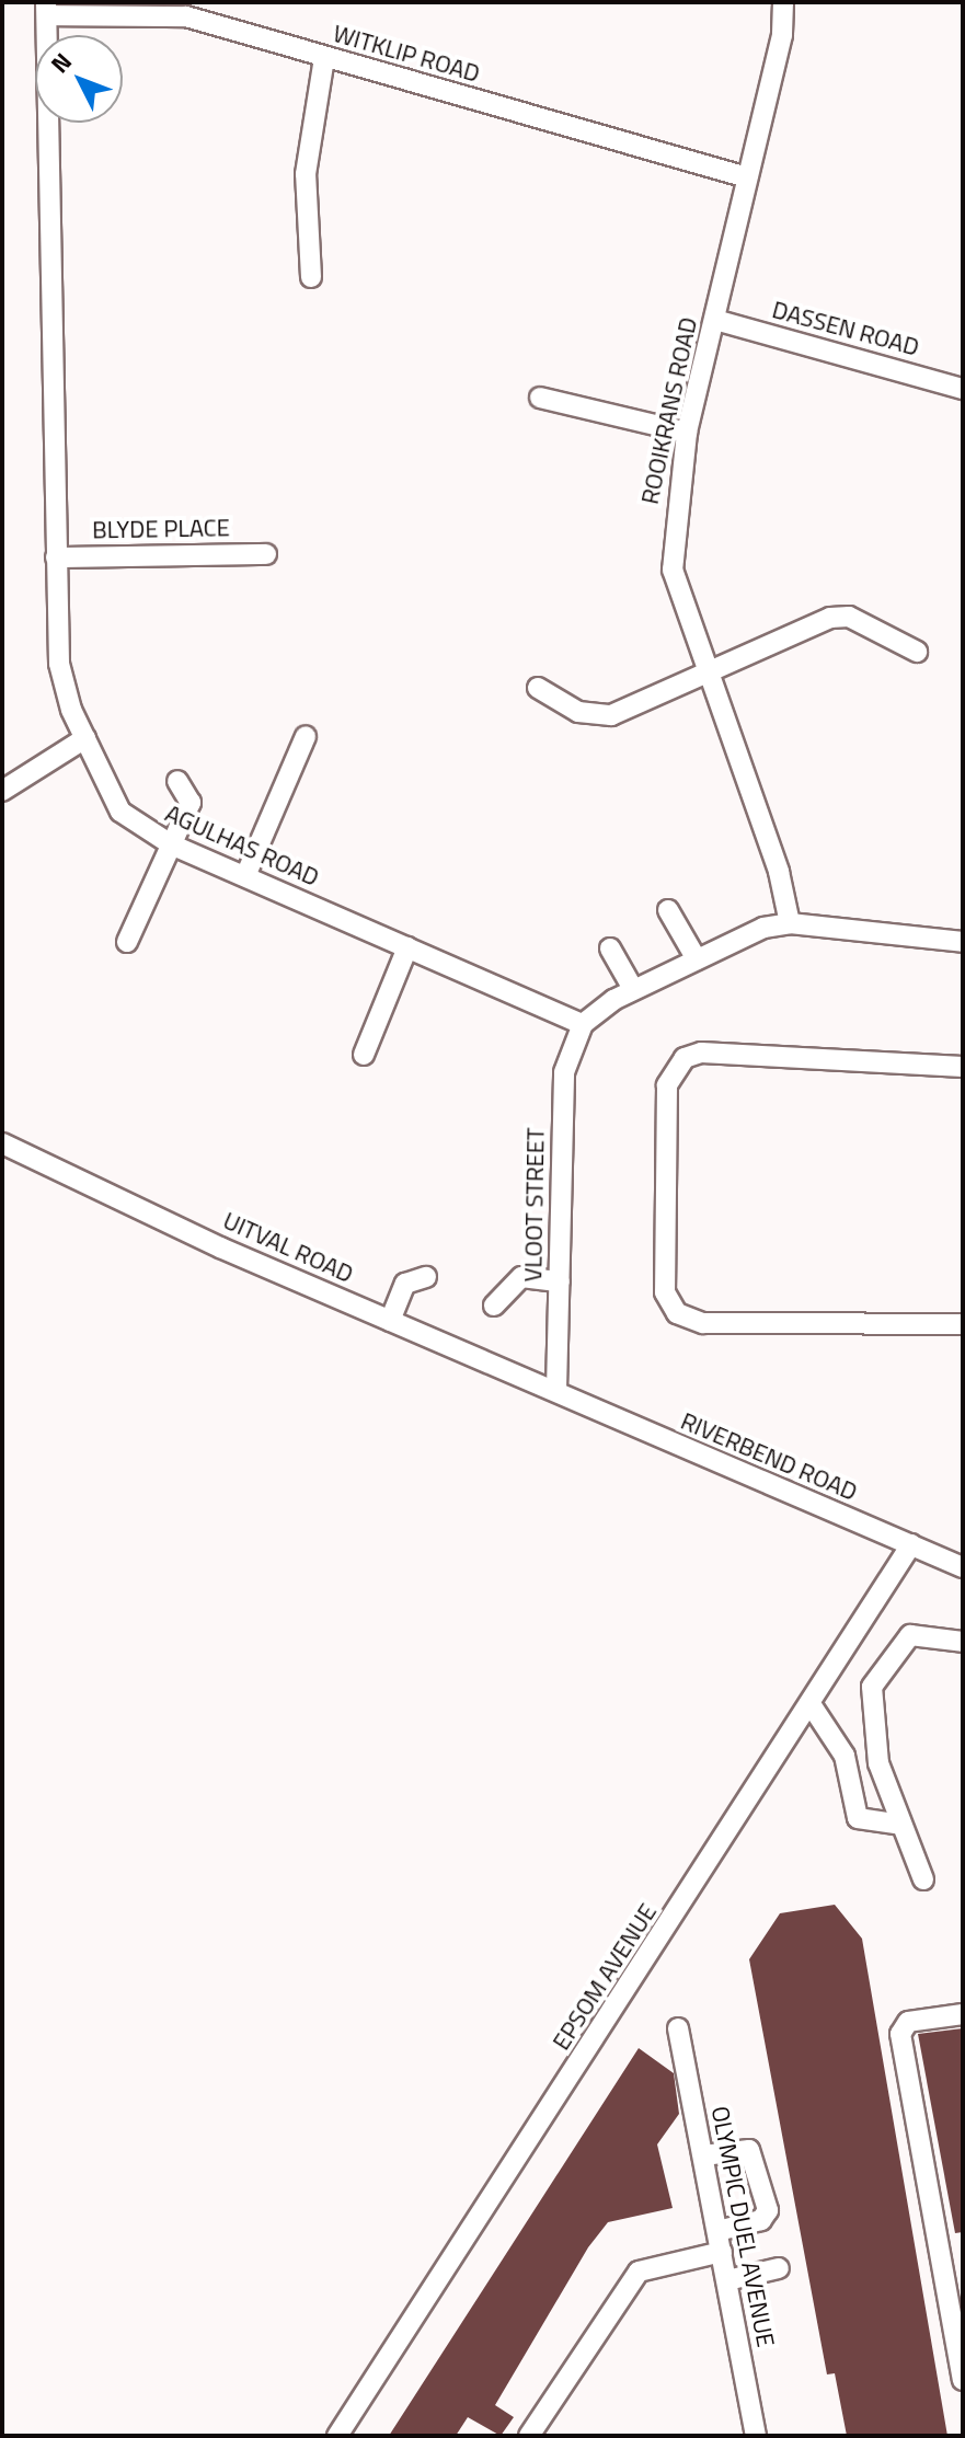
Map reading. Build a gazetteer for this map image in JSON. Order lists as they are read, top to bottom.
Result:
{
  "streets": {
    "street": [
      "WITKLIP ROAD",
      "DASSEN ROAD",
      "ROOIKRANS ROAD",
      "BLYDE PLACE",
      "AGULHAS ROAD",
      "VLOOT STREET",
      "UITVAL ROAD",
      "RIVERBEND ROAD",
      "EPSOM AVENUE",
      "OLYMPIC DUEL AVENUE"
    ]
  },
  "crossings": [
    ["WITKLIP ROAD", "ROOIKRANS ROAD"],
    ["WITKLIP ROAD", "AGULHAS ROAD"],
    ["DASSEN ROAD", "ROOIKRANS ROAD"],
    ["BLYDE PLACE", "AGULHAS ROAD"],
    ["AGULHAS ROAD", "VLOOT STREET"],
    ["VLOOT STREET", "UITVAL ROAD"],
    ["VLOOT STREET", "RIVERBEND ROAD"],
    ["UITVAL ROAD", "RIVERBEND ROAD"],
    ["RIVERBEND ROAD", "EPSOM AVENUE"]
  ],
  "north": "top left"
}
